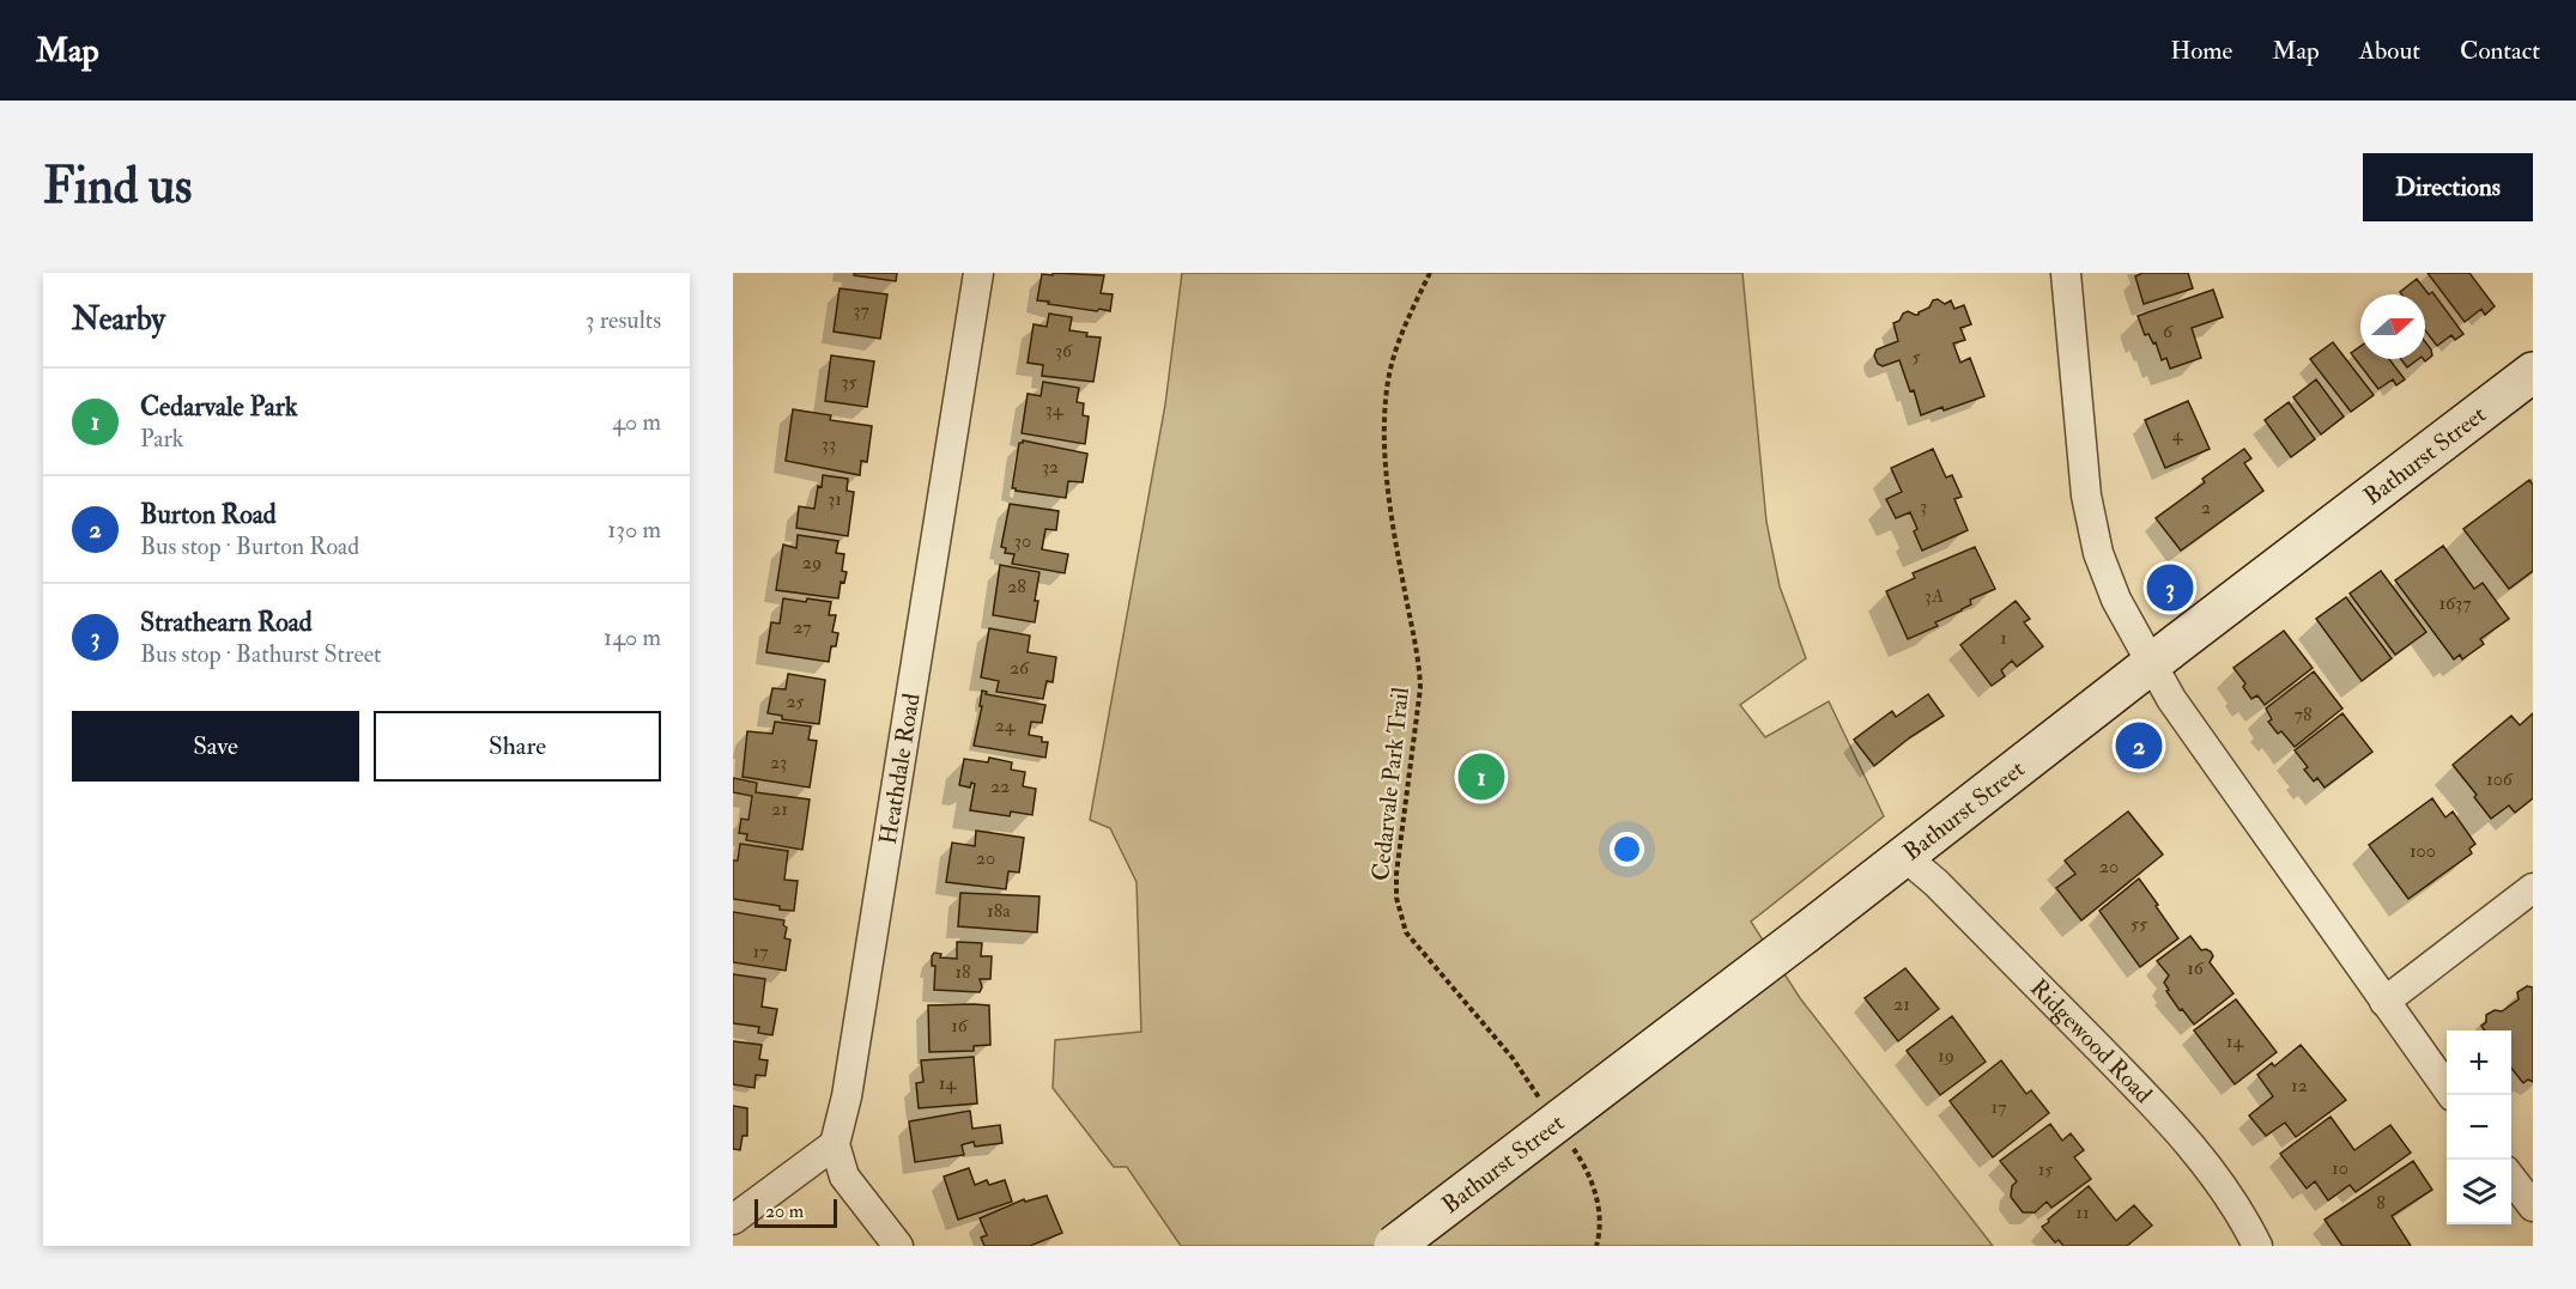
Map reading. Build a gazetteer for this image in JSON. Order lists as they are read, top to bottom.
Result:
{
  "streets": {
    "main road": ["Bathurst Street"],
    "street": ["Heathdale Road", "Ridgewood Road"],
    "path": ["Cedarvale Park Trail"]
  },
  "crossings": [
    ["Bathurst Street", "Ridgewood Road"]
  ],
  "house_numbers": [
    "37",
    "6",
    "36",
    "5",
    "35",
    "34",
    "4",
    "33",
    "32",
    "31",
    "3",
    "2",
    "30",
    "29",
    "28",
    "3A",
    "1637",
    "27",
    "1",
    "26",
    "25",
    "78",
    "24",
    "23",
    "106",
    "22",
    "21",
    "100",
    "20",
    "20",
    "18a",
    "55",
    "17",
    "16",
    "18",
    "21",
    "16",
    "14",
    "19",
    "14",
    "12",
    "17",
    "10",
    "15",
    "8",
    "11"
  ],
  "scale_bar": "20 m",
  "north": "right",
  "page": {
    "header": "Map",
    "nav": [
      "Home",
      "Map",
      "About",
      "Contact"
    ],
    "buttons": [
      "Directions",
      ["Save", "Share"]
    ],
    "title": "Find us",
    "heading": ["Nearby", "3 results"],
    "list": [
      {
        "mark": "1",
        "name": "Cedarvale Park",
        "note": "Park",
        "value": "40 m"
      },
      {
        "mark": "2",
        "name": "Burton Road",
        "note": "Bus stop · Burton Road",
        "value": "130 m"
      },
      {
        "mark": "3",
        "name": "Strathearn Road",
        "note": "Bus stop · Bathurst Street",
        "value": "140 m"
      }
    ],
    "pins": ["3", "2", "1"],
    "map_buttons": ["+", "−"],
    "scale": "20 m"
  }
}
